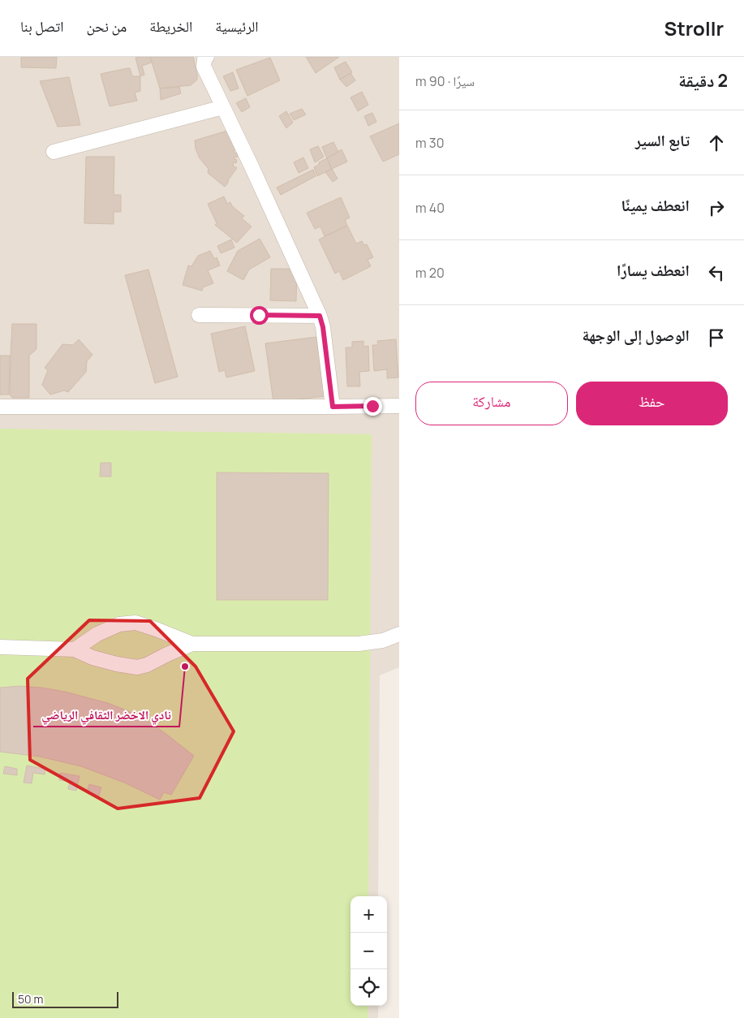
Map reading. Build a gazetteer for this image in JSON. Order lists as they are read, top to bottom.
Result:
{
  "places": ["نادي الاخضر الثقافي الرياضي"],
  "scale_bar": "50 m",
  "page": {
    "header": "Strollr",
    "nav": [
      "الرئيسية",
      "الخريطة",
      "من نحن",
      "اتصل بنا"
    ],
    "heading": ["2 دقيقة", "سيرًا · 90 m"],
    "list": [
      ["تابع السير", "30 m"],
      ["انعطف يمينًا", "40 m"],
      ["انعطف يسارًا", "20 m"],
      "الوصول إلى الوجهة"
    ],
    "buttons": ["حفظ", "مشاركة"],
    "map_buttons": ["+", "−"],
    "scale": "50 m"
  }
}
